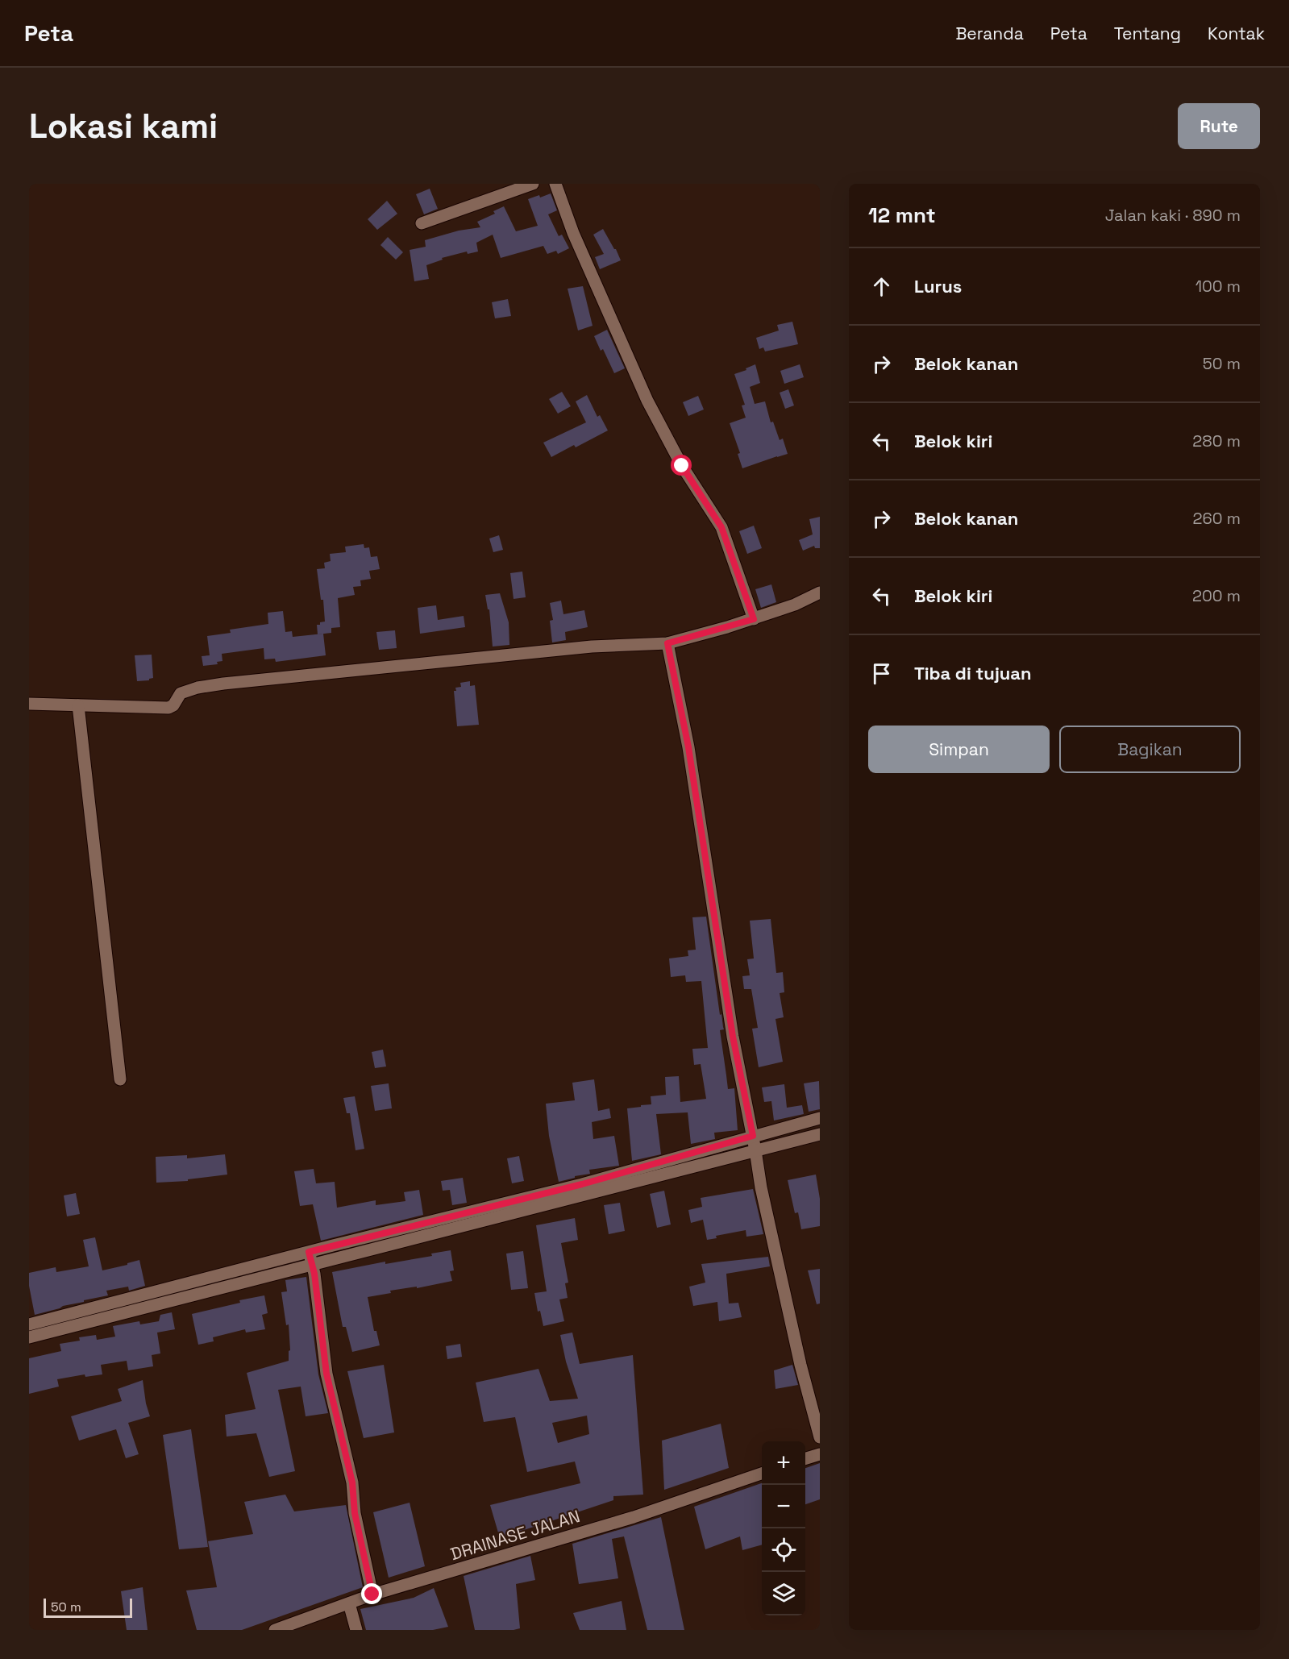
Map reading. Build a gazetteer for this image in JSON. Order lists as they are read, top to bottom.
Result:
{
  "streets": {
    "street": ["DRAINASE JALAN"]
  },
  "scale_bar": "50 m",
  "page": {
    "header": "Peta",
    "nav": [
      "Beranda",
      "Peta",
      "Tentang",
      "Kontak"
    ],
    "buttons": [
      "Rute",
      ["Simpan", "Bagikan"]
    ],
    "title": "Lokasi kami",
    "heading": ["12 mnt", "Jalan kaki · 890 m"],
    "list": [
      ["Lurus", "100 m"],
      ["Belok kanan", "50 m"],
      ["Belok kiri", "280 m"],
      ["Belok kanan", "260 m"],
      ["Belok kiri", "200 m"],
      "Tiba di tujuan"
    ],
    "map_buttons": ["+", "−"],
    "scale": "50 m"
  }
}
